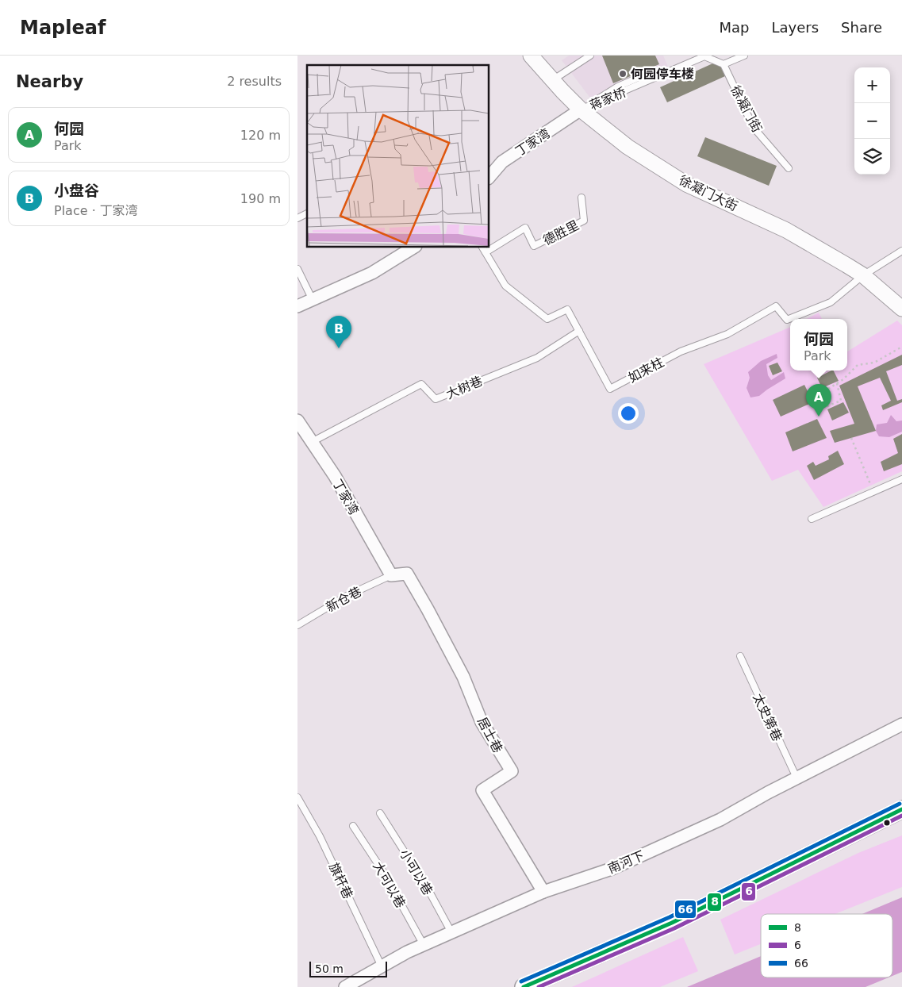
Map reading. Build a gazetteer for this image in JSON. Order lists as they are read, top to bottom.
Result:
{
  "streets": {
    "street": [
      "丁家湾",
      "徐凝门大街",
      "居士巷",
      "南河下"
    ],
    "lane": [
      "蒋家桥",
      "徐凝门街",
      "德胜里",
      "如来柱",
      "大树巷",
      "新仓巷",
      "太史第巷",
      "小可以巷",
      "旗杆巷",
      "大可以巷"
    ]
  },
  "crossings": [
    ["蒋家桥", "徐凝门街"],
    ["蒋家桥", "丁家湾"],
    ["蒋家桥", "徐凝门大街"],
    ["丁家湾", "徐凝门大街"],
    ["丁家湾", "大树巷"],
    ["丁家湾", "新仓巷"],
    ["丁家湾", "居士巷"],
    ["徐凝门大街", "如来柱"],
    ["德胜里", "如来柱"],
    ["如来柱", "大树巷"],
    ["新仓巷", "居士巷"],
    ["太史第巷", "南河下"],
    ["居士巷", "南河下"],
    ["南河下", "小可以巷"],
    ["南河下", "旗杆巷"],
    ["南河下", "大可以巷"]
  ],
  "places": ["何园停车楼"],
  "lines": ["transit line 66", "transit line 8", "transit line 6"],
  "legend": ["8", "6", "66"],
  "scale_bar": "50 m",
  "page": {
    "header": "Mapleaf",
    "nav": ["Map", "Layers", "Share"],
    "heading": ["Nearby", "2 results"],
    "map_buttons": ["+", "−"],
    "list": [
      {
        "mark": "A",
        "name": "何园",
        "note": "Park",
        "value": "120 m"
      },
      {
        "mark": "B",
        "name": "小盘谷",
        "note": "Place · 丁家湾",
        "value": "190 m"
      }
    ],
    "pins": ["B", "A"],
    "popup": ["何园", "Park"],
    "scale": "50 m"
  }
}
